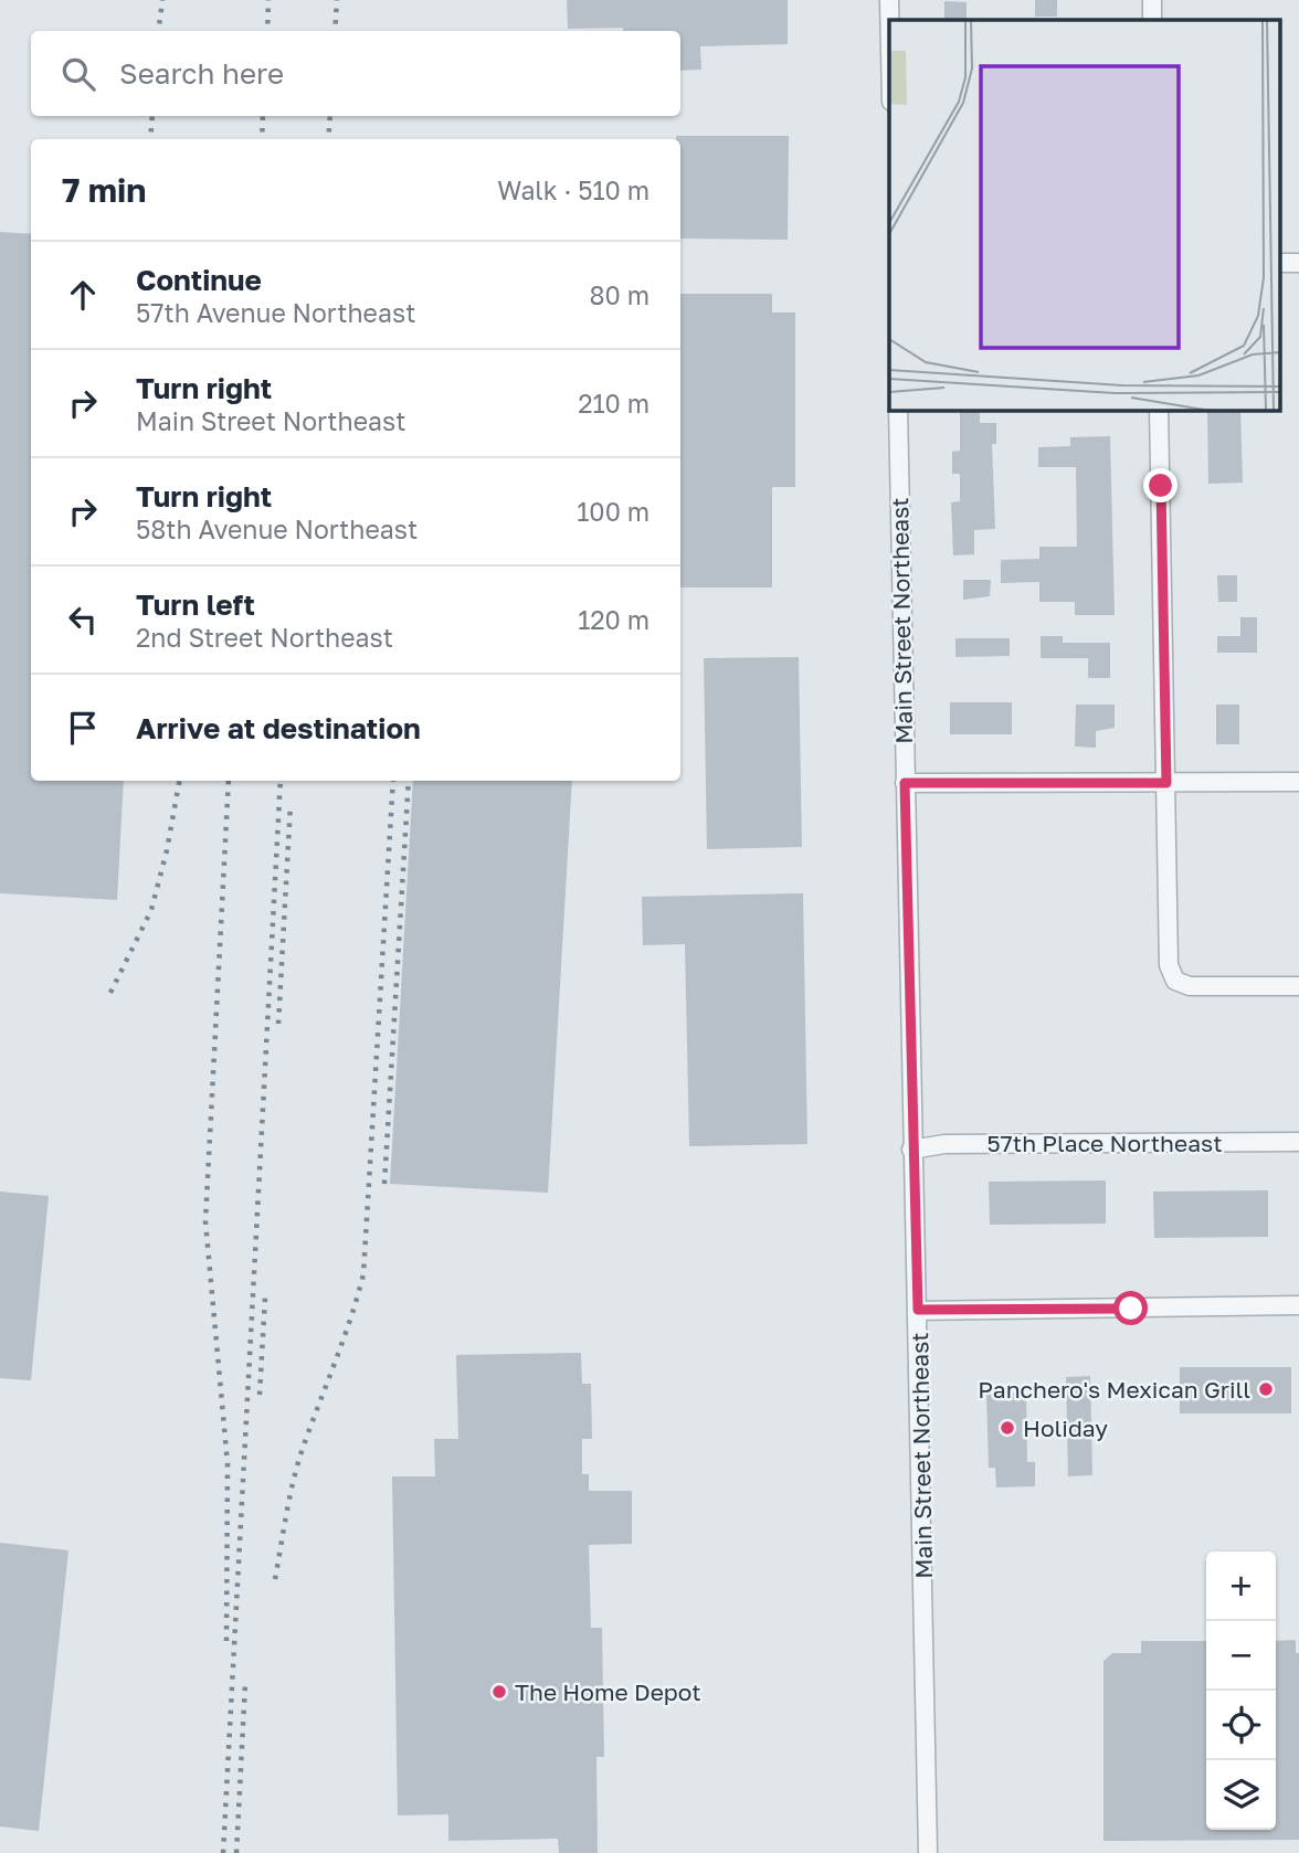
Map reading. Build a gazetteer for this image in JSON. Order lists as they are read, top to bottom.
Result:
{
  "streets": {
    "street": ["Main Street Northeast", "57th Place Northeast"]
  },
  "crossings": [
    ["Main Street Northeast", "57th Place Northeast"]
  ],
  "places": ["Panchero's Mexican Grill", "Holiday", "The Home Depot"],
  "page": {
    "search": "Search here",
    "heading": ["7 min", "Walk · 510 m"],
    "list": [
      ["Continue", "57th Avenue Northeast", "80 m"],
      ["Turn right", "Main Street Northeast", "210 m"],
      ["Turn right", "58th Avenue Northeast", "100 m"],
      ["Turn left", "2nd Street Northeast", "120 m"],
      "Arrive at destination"
    ],
    "map_buttons": ["+", "−"]
  }
}
